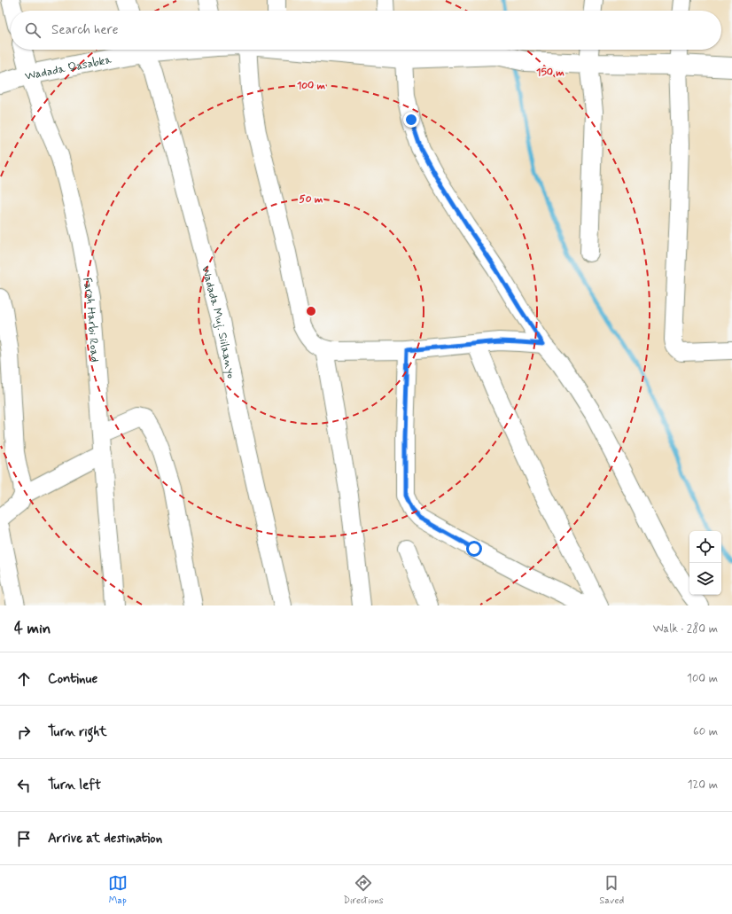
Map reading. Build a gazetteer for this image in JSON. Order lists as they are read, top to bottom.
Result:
{
  "streets": {
    "street": ["Wadada Qasabka", "Farah Harbi Road", "Wadada Muj. Siilaanyo"]
  },
  "crossings": [
    ["Wadada Qasabka", "Farah Harbi Road"]
  ],
  "page": {
    "search": "Search here",
    "heading": ["4 min", "Walk · 280 m"],
    "list": [
      ["Continue", "100 m"],
      ["Turn right", "60 m"],
      ["Turn left", "120 m"],
      "Arrive at destination"
    ],
    "nav": ["Map", "Directions", "Saved"]
  },
  "rings": ["150 m", "100 m", "50 m"]
}
